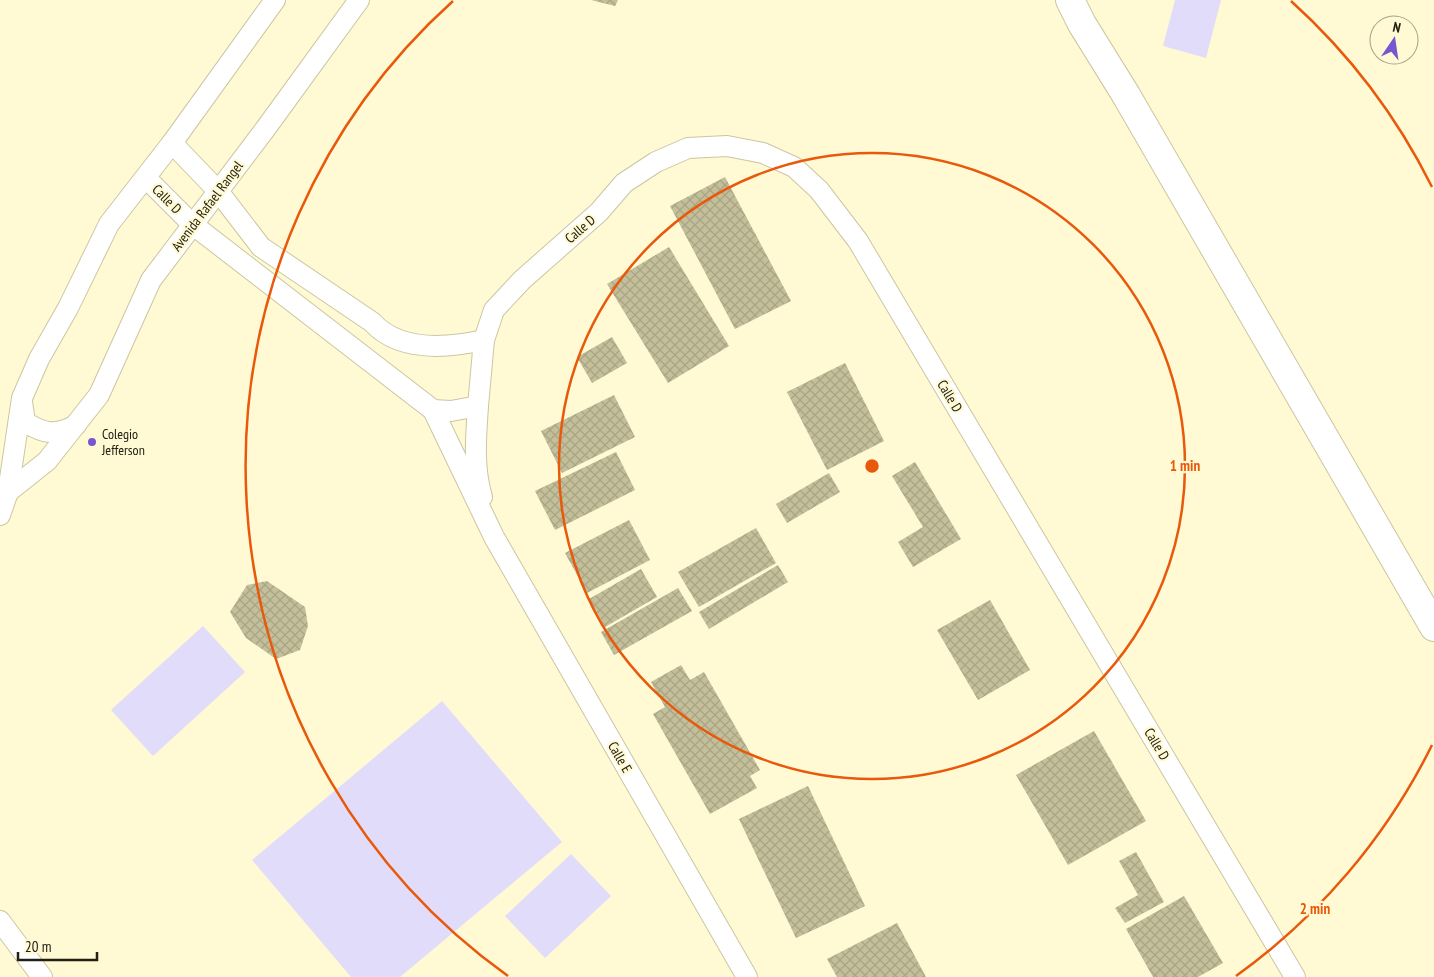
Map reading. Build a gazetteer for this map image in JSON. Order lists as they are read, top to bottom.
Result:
{
  "streets": {
    "street": ["Calle D", "Avenida Rafael Rangel", "Calle E"]
  },
  "crossings": [
    ["Calle D", "Avenida Rafael Rangel"],
    ["Calle D", "Calle E"]
  ],
  "places": ["Colegio Jefferson"],
  "scale_bar": "20 m",
  "north": "top",
  "rings": ["1 min", "2 min"]
}
